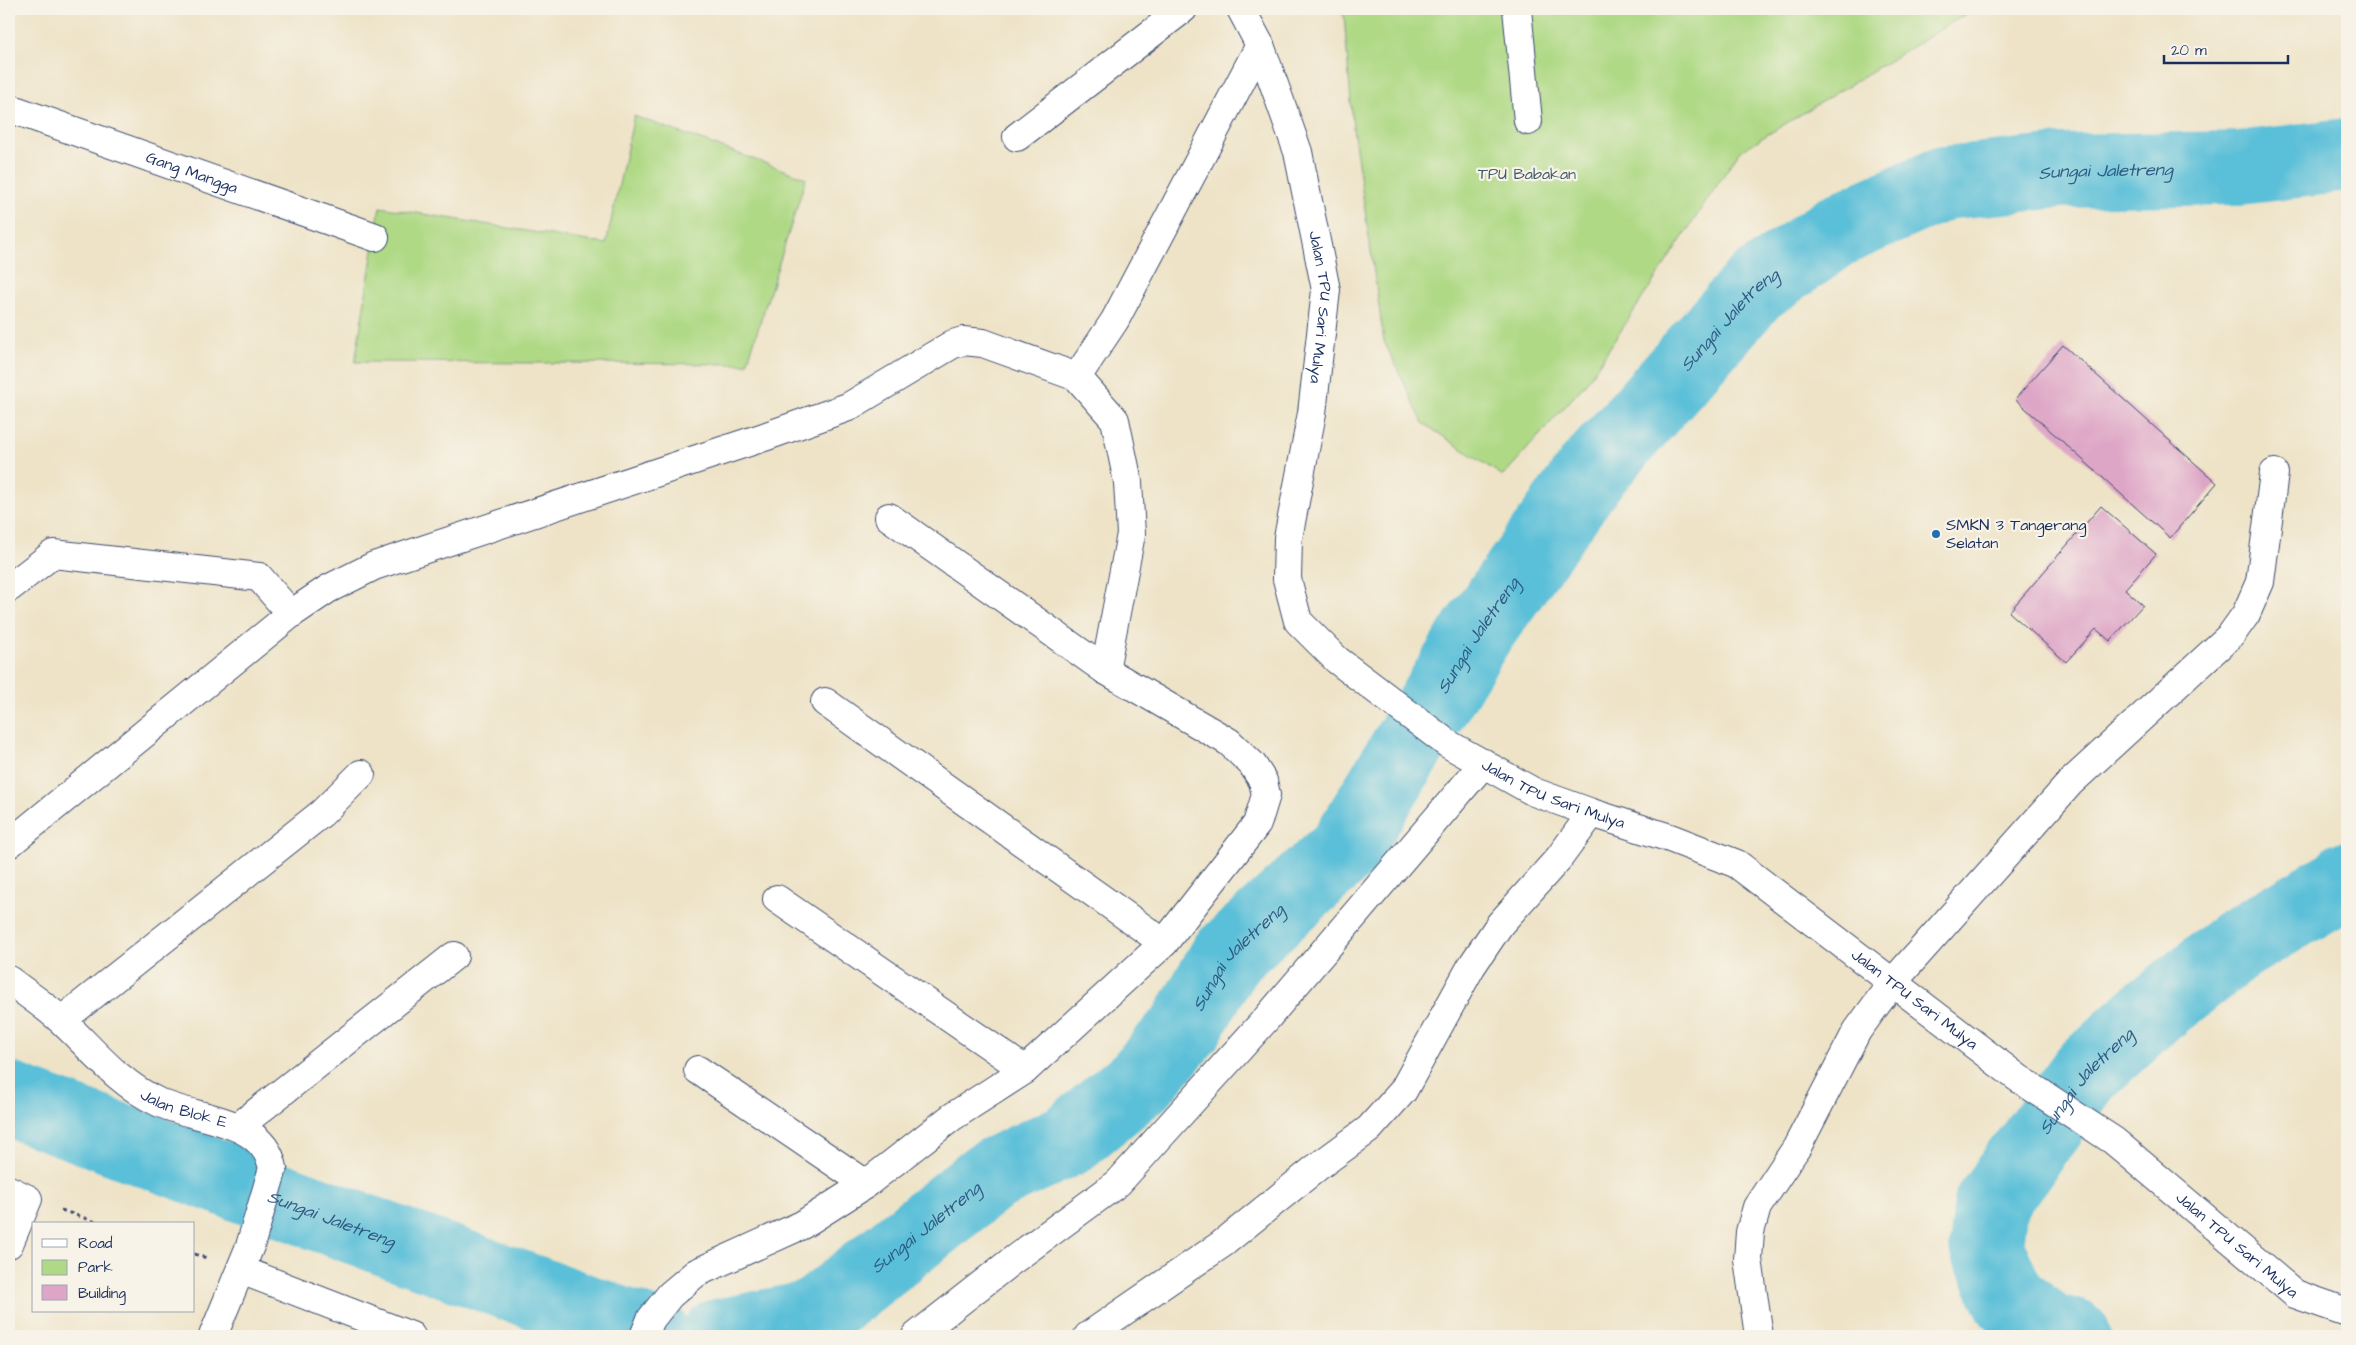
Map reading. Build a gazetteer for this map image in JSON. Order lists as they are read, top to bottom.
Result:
{
  "streets": {
    "street": ["Gang Mangga", "Jalan TPU Sari Mulya", "Jalan Blok E"]
  },
  "water": ["Sungai Jaletreng"],
  "parks": ["TPU Babakan"],
  "places": ["SMKN 3 Tangerang Selatan"],
  "legend": ["Road", "Park", "Building"],
  "scale_bar": "20 m"
}
